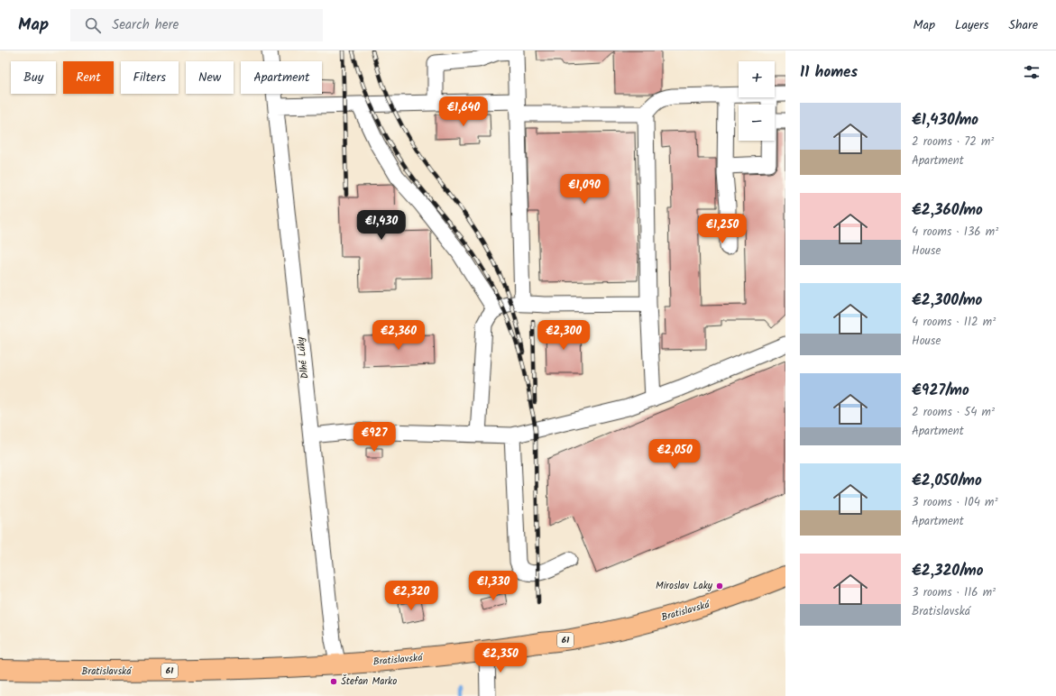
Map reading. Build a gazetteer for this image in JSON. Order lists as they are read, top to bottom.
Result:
{
  "streets": {
    "main road": ["Bratislavská", "61"],
    "street": ["Dlhé Lúky"]
  },
  "crossings": [
    ["Dlhé Lúky", "Bratislavská"]
  ],
  "places": ["Miroslav Laky", "Štefan Marko"],
  "page": {
    "header": "Map",
    "search": "Search here",
    "nav": ["Map", "Layers", "Share"],
    "heading": "11 homes",
    "map_buttons": ["+", "−"],
    "chip": [
      "Buy",
      "Rent",
      "Filters",
      "New",
      "Apartment"
    ],
    "list": [
      {
        "name": "€1,430/mo",
        "note": "2 rooms · 72 m² · Apartment"
      },
      {
        "name": "€2,360/mo",
        "note": "4 rooms · 136 m² · House"
      },
      {
        "name": "€2,300/mo",
        "note": "4 rooms · 112 m² · House"
      },
      {
        "name": "€927/mo",
        "note": "2 rooms · 54 m² · Apartment"
      },
      {
        "name": "€2,050/mo",
        "note": "3 rooms · 104 m² · Apartment"
      },
      {
        "name": "€2,320/mo",
        "note": "3 rooms · 116 m² · Bratislavská"
      }
    ],
    "price": [
      "€1,640",
      "€1,090",
      "€1,430",
      "€1,250",
      "€2,360",
      "€2,300",
      "€927",
      "€2,050",
      "€1,330",
      "€2,320",
      "€2,350"
    ]
  }
}
